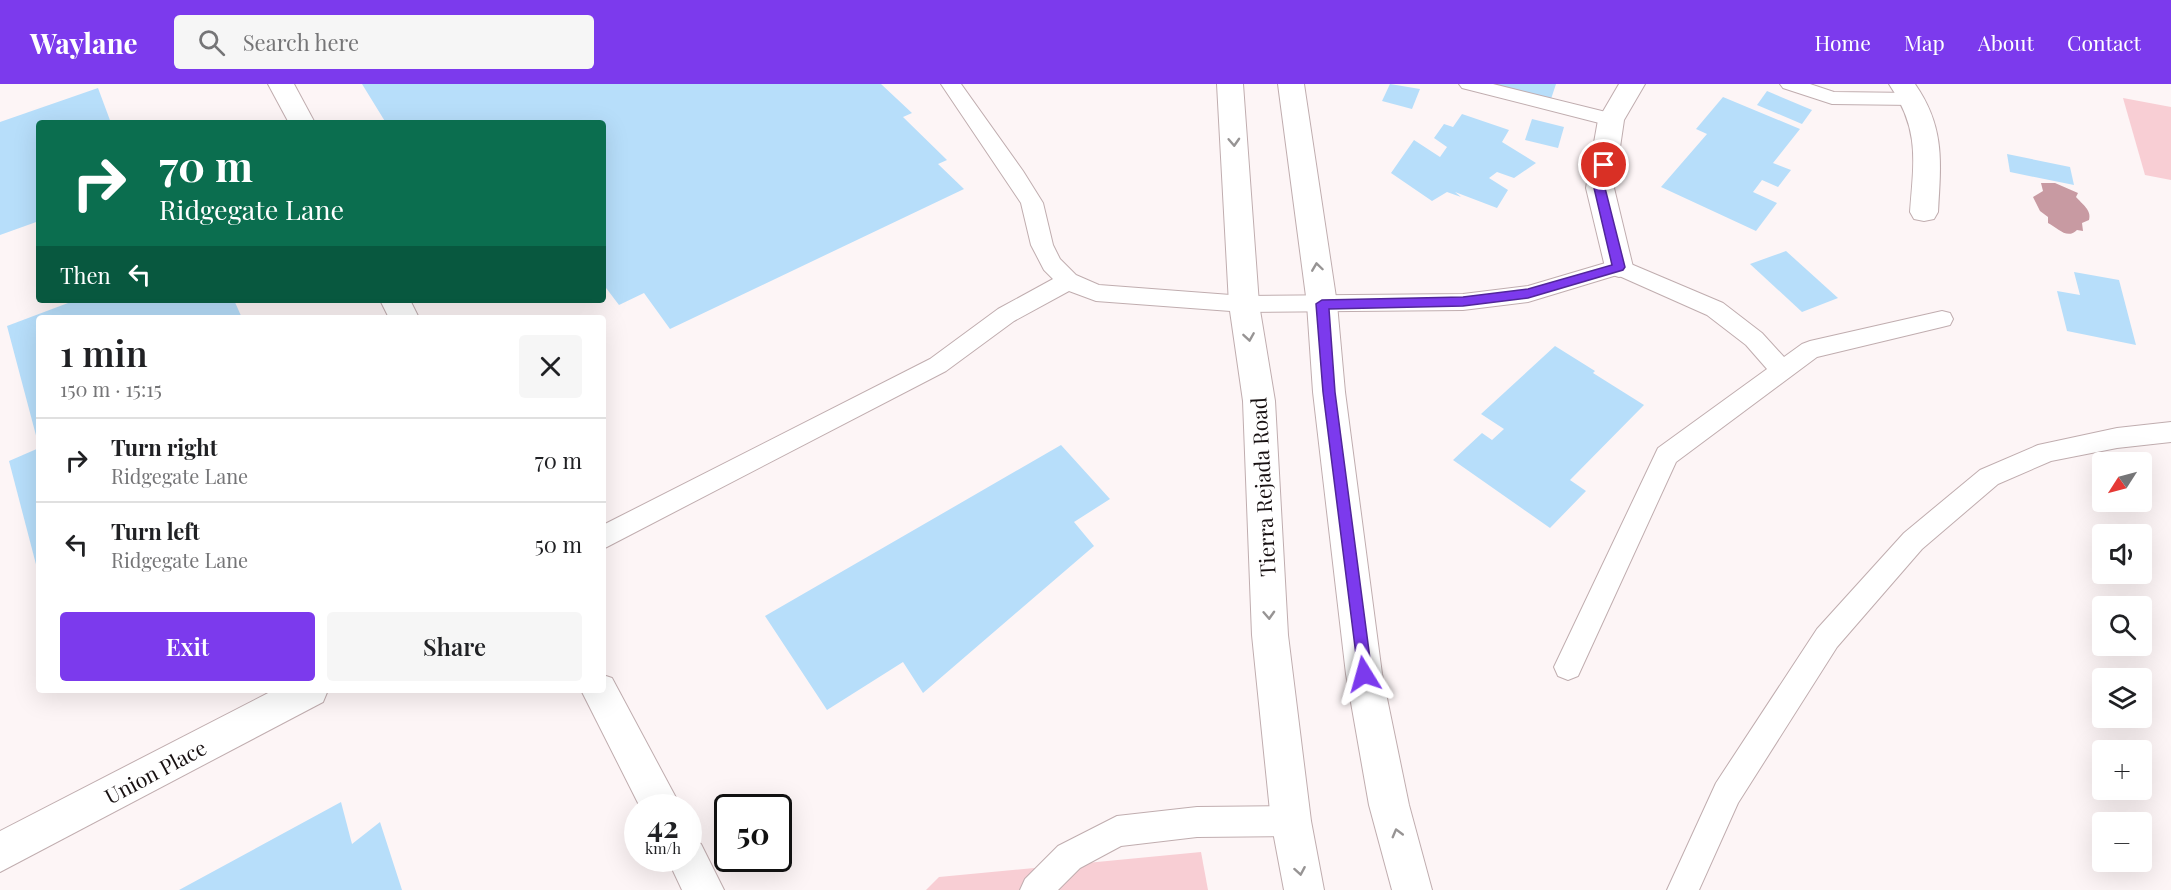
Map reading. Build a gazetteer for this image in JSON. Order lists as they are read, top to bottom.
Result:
{
  "streets": {
    "main road": ["Tierra Rejada Road", "Union Place"]
  },
  "north": "bottom left",
  "page": {
    "header": "Waylane",
    "search": "Search here",
    "nav": [
      "Home",
      "Map",
      "About",
      "Contact"
    ],
    "turn": ["70 m", "Ridgegate Lane"],
    "then": "Then",
    "heading": ["1 min", "150 m · 15:15"],
    "list": [
      {
        "name": "Turn right",
        "note": "Ridgegate Lane",
        "value": "70 m"
      },
      {
        "name": "Turn left",
        "note": "Ridgegate Lane",
        "value": "50 m"
      }
    ],
    "map_buttons": ["+", "−"],
    "buttons": ["Exit", "Share"],
    "speed": "42 km/h",
    "limit": "50"
  }
}
